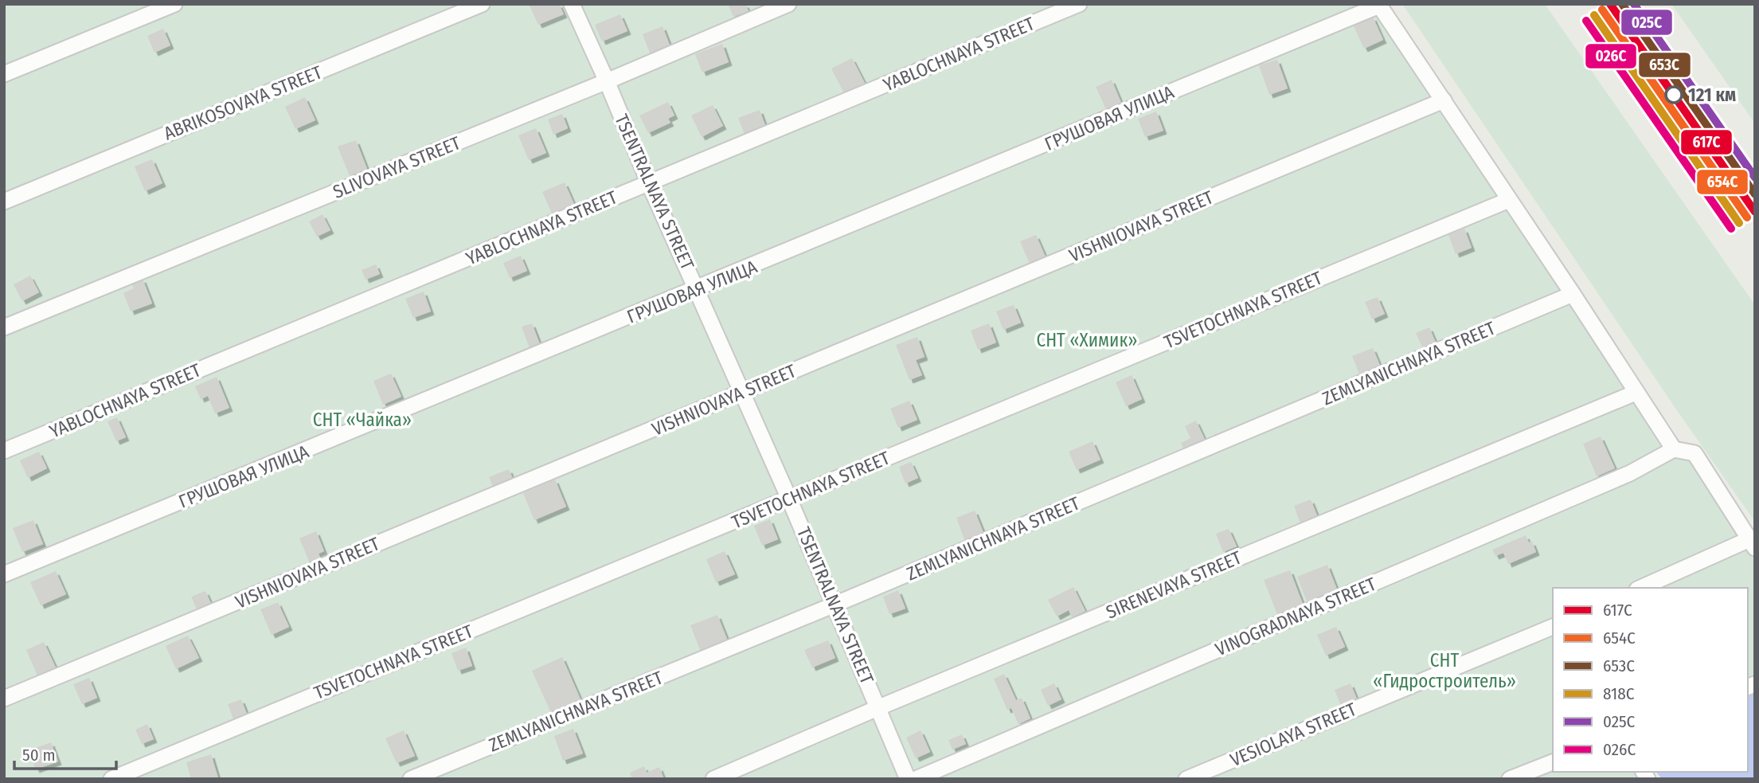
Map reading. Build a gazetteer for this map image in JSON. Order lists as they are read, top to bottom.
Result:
{
  "streets": {
    "street": [
      "YABLOCHNAYA STREET",
      "ABRIKOSOVAYA STREET",
      "ГРУШОВАЯ УЛИЦА",
      "SLIVOVAYA STREET",
      "TSENTRALNAYA STREET",
      "VISHNIOVAYA STREET",
      "TSVETOCHNAYA STREET",
      "ZEMLYANICHNAYA STREET",
      "SIRENEVAYA STREET",
      "VINOGRADNAYA STREET",
      "VESIOLAYA STREET"
    ]
  },
  "crossings": [
    ["YABLOCHNAYA STREET", "TSENTRALNAYA STREET"],
    ["ГРУШОВАЯ УЛИЦА", "TSENTRALNAYA STREET"],
    ["SLIVOVAYA STREET", "TSENTRALNAYA STREET"],
    ["TSENTRALNAYA STREET", "VISHNIOVAYA STREET"],
    ["TSENTRALNAYA STREET", "TSVETOCHNAYA STREET"],
    ["TSENTRALNAYA STREET", "ZEMLYANICHNAYA STREET"],
    ["TSENTRALNAYA STREET", "SIRENEVAYA STREET"]
  ],
  "parks": ["СНТ «Химик»", "СНТ «Чайка»", "СНТ «Гидростроитель»"],
  "places": ["121 км"],
  "lines": [
    "transit line 617C",
    "transit line 653С",
    "transit line 025С",
    "transit line 654С",
    "transit line 818С",
    "transit line 026С"
  ],
  "legend": [
    "617C",
    "654С",
    "653С",
    "818С",
    "025С",
    "026С"
  ],
  "scale_bar": "50 m"
}
